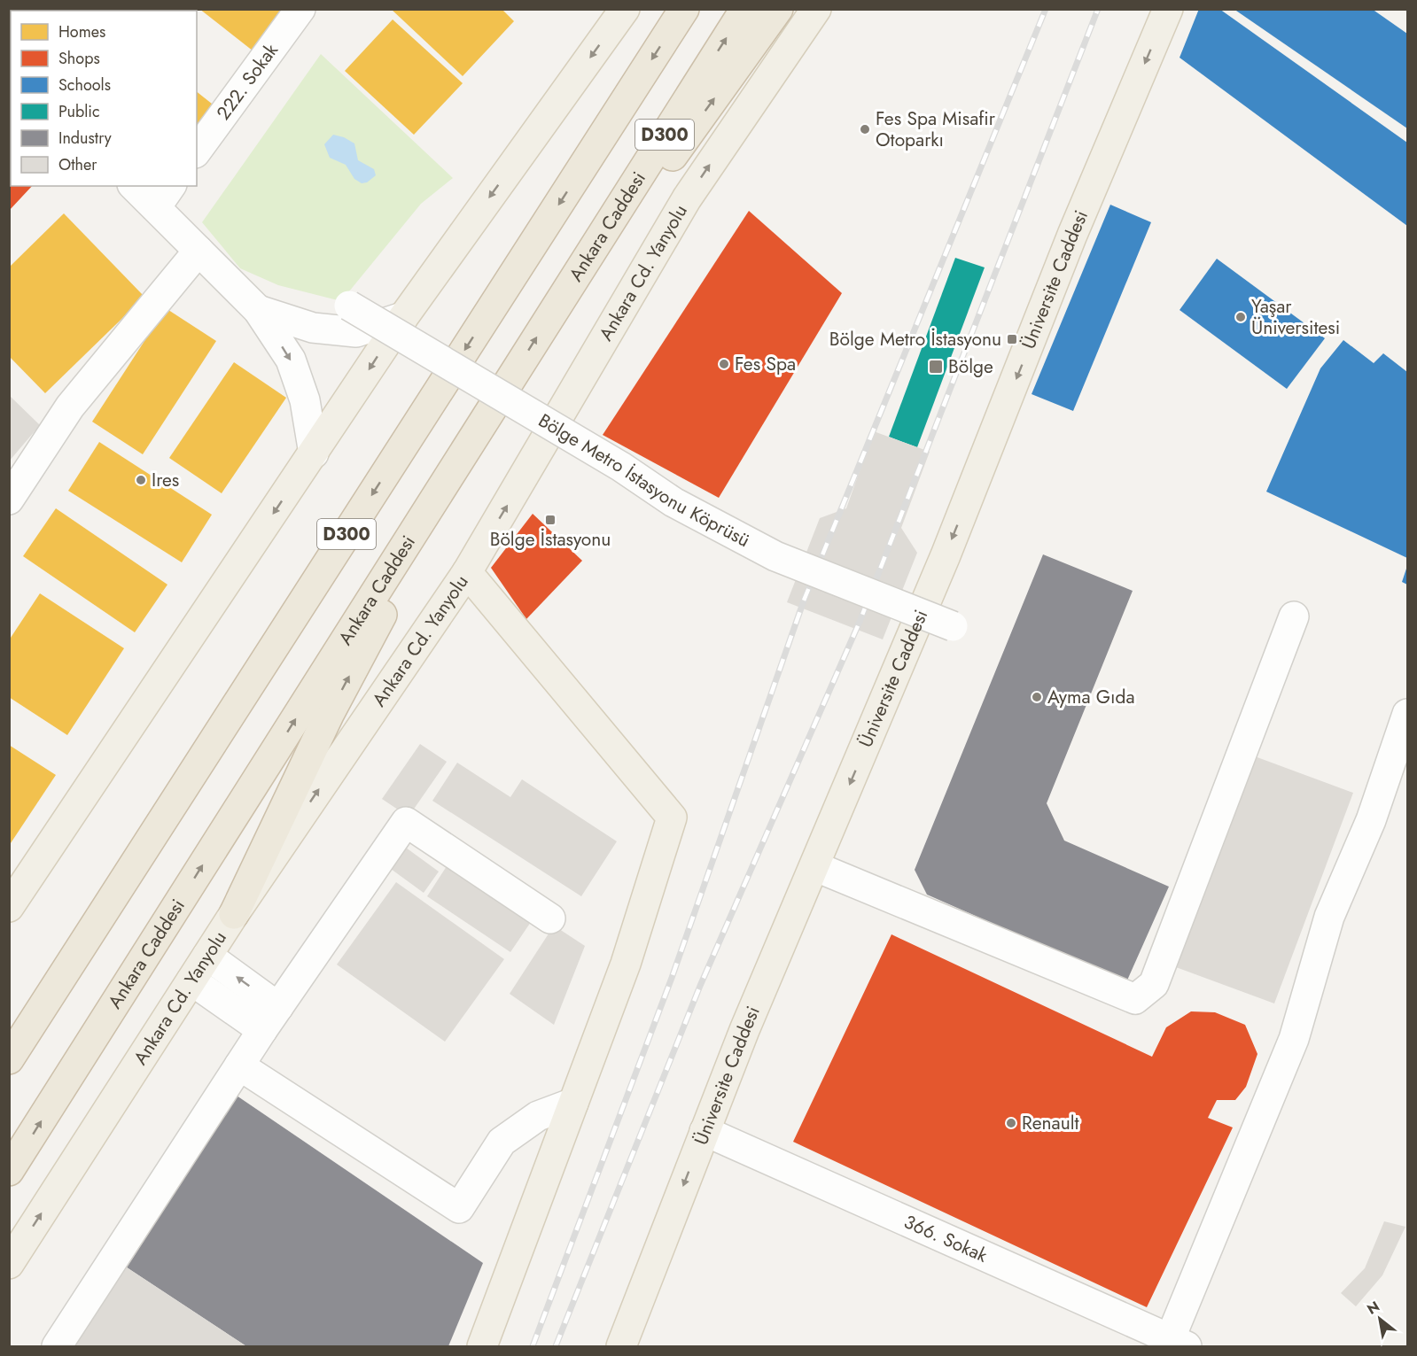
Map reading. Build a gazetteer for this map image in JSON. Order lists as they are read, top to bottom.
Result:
{
  "streets": {
    "highway": ["D300", "Ankara Caddesi"],
    "main road": ["Ankara Cd. Yanyolu", "Üniversite Caddesi"],
    "street": ["222. Sokak", "Bölge Metro İstasyonu Köprüsü", "366. Sokak"]
  },
  "crossings": [
    ["Üniversite Caddesi", "366. Sokak"]
  ],
  "one_way": ["Üniversite Caddesi"],
  "places": {
    "other": [
      "Fes Spa Misafir Otoparkı",
      "Yaşar Üniversitesi",
      "Fes Spa",
      "Ires",
      "Ayma Gıda",
      "Renault"
    ],
    "transit": ["Bölge Metro İstasyonu", "Bölge", "Bölge İstasyonu"]
  },
  "legend": [
    "Homes",
    "Shops",
    "Schools",
    "Public",
    "Industry",
    "Other"
  ],
  "north": "top left"
}
